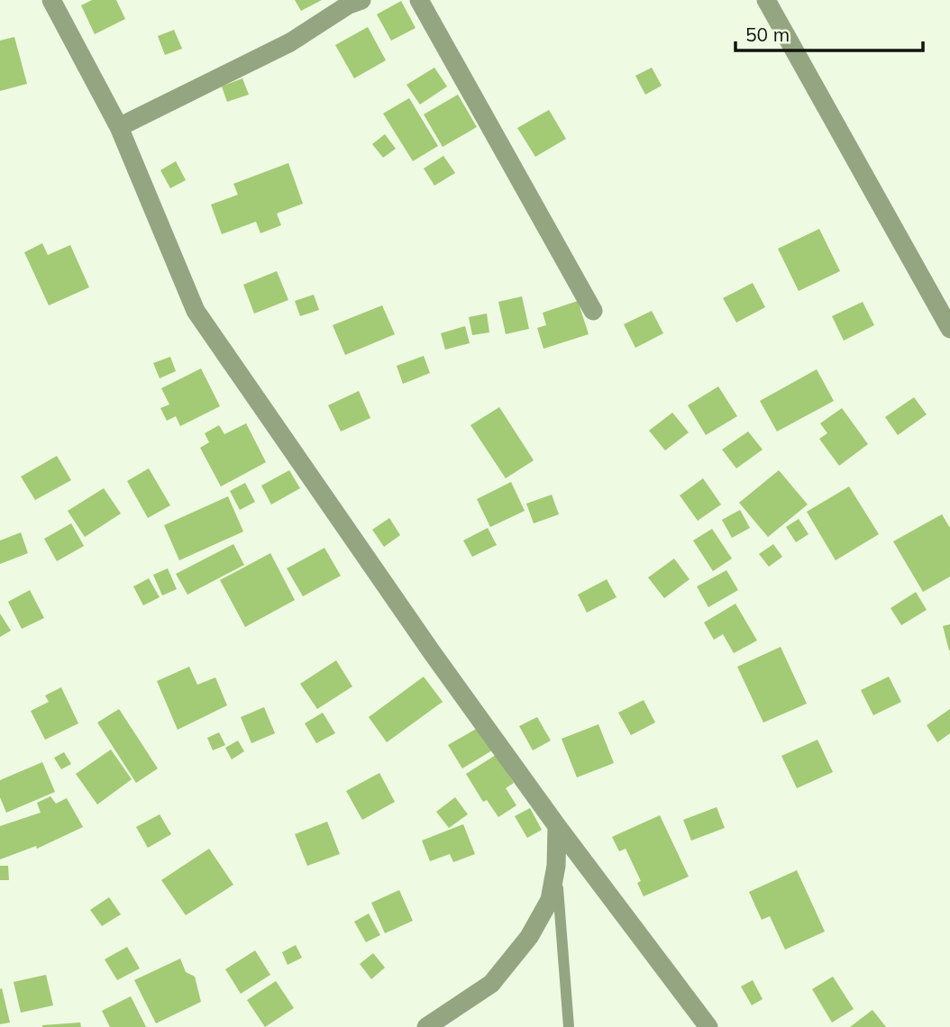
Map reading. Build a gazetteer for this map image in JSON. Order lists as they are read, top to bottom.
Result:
{
  "scale_bar": "50 m"
}
